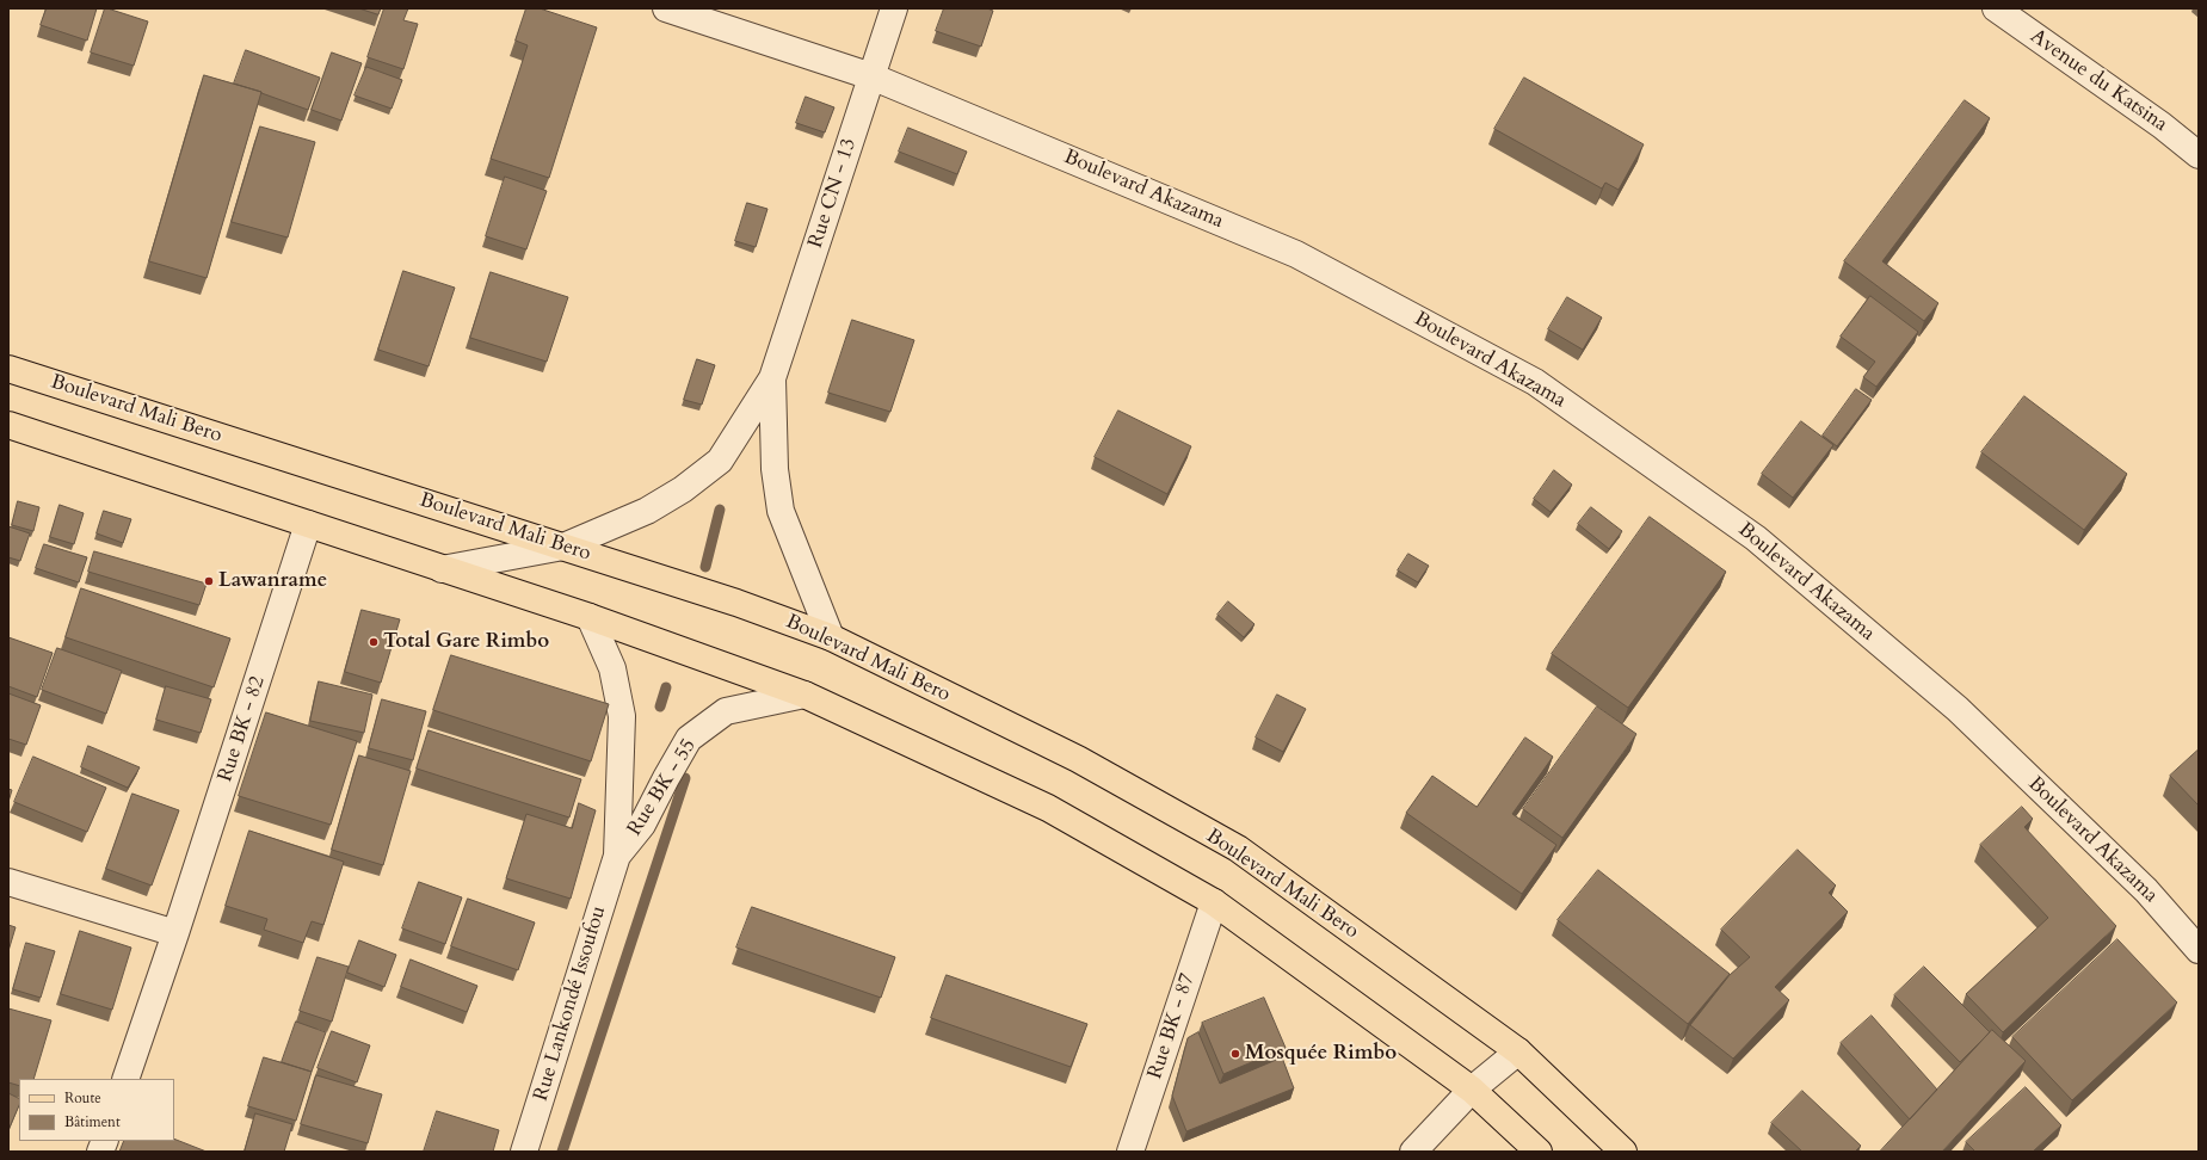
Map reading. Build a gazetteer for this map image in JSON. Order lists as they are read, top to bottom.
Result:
{
  "streets": {
    "main road": ["Boulevard Mali Bero"],
    "street": [
      "Avenue du Katsina",
      "Boulevard Akazama",
      "Rue CN - 13",
      "Rue BK - 82",
      "Rue BK - 55",
      "Rue Lankondé Issoufou",
      "Rue BK - 87"
    ]
  },
  "crossings": [
    ["Boulevard Akazama", "Rue CN - 13"],
    ["Rue CN - 13", "Boulevard Mali Bero"],
    ["Rue BK - 55", "Rue Lankondé Issoufou"]
  ],
  "places": ["Lawanrame", "Total Gare Rimbo", "Mosquée Rimbo"],
  "legend": ["Route", "Bâtiment"]
}
